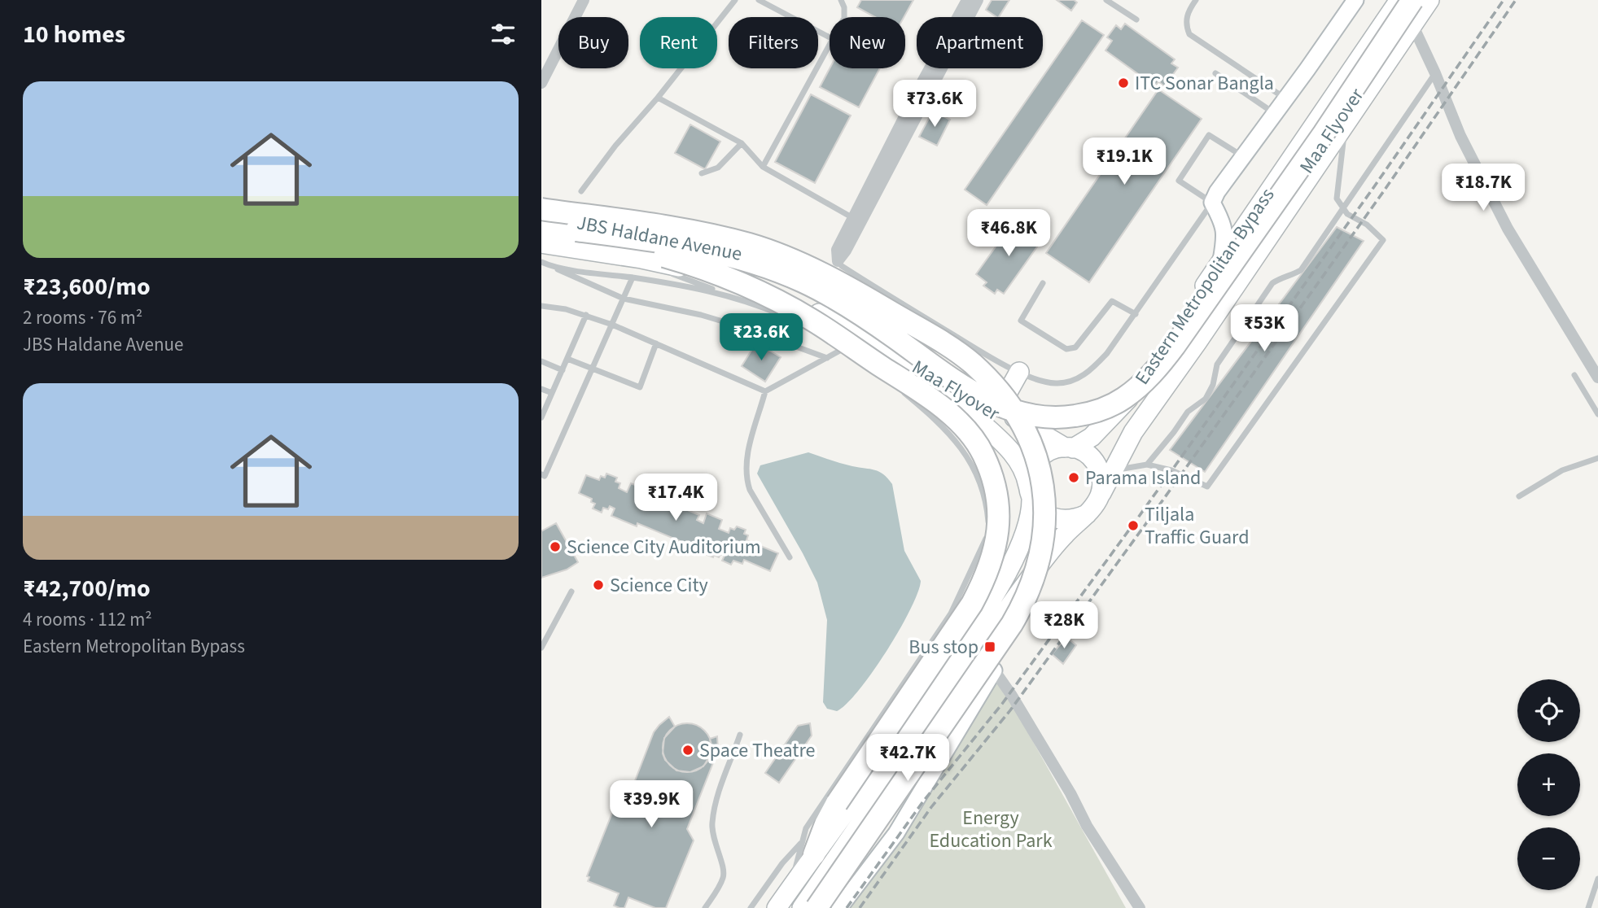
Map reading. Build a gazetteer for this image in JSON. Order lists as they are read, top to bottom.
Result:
{
  "streets": {
    "highway": ["Maa Flyover"],
    "main road": ["JBS Haldane Avenue", "Eastern Metropolitan Bypass"]
  },
  "crossings": [
    ["JBS Haldane Avenue", "Eastern Metropolitan Bypass"]
  ],
  "parks": ["Energy Education Park"],
  "places": {
    "other": [
      "ITC Sonar Bangla",
      "Parama Island",
      "Tiljala Traffic Guard",
      "Science City Auditorium",
      "Science City",
      "Space Theatre"
    ],
    "transit": ["Bus stop"]
  },
  "page": {
    "heading": "10 homes",
    "chip": [
      "Buy",
      "Rent",
      "Filters",
      "New",
      "Apartment"
    ],
    "list": [
      {
        "name": "₹23,600/mo",
        "note": "2 rooms · 76 m² · JBS Haldane Avenue"
      },
      {
        "name": "₹42,700/mo",
        "note": "4 rooms · 112 m² · Eastern Metropolitan Bypass"
      }
    ],
    "price": [
      "₹73.6K",
      "₹19.1K",
      "₹18.7K",
      "₹46.8K",
      "₹53K",
      "₹23.6K",
      "₹17.4K",
      "₹28K",
      "₹42.7K",
      "₹39.9K"
    ],
    "map_buttons": ["+", "−"]
  }
}
